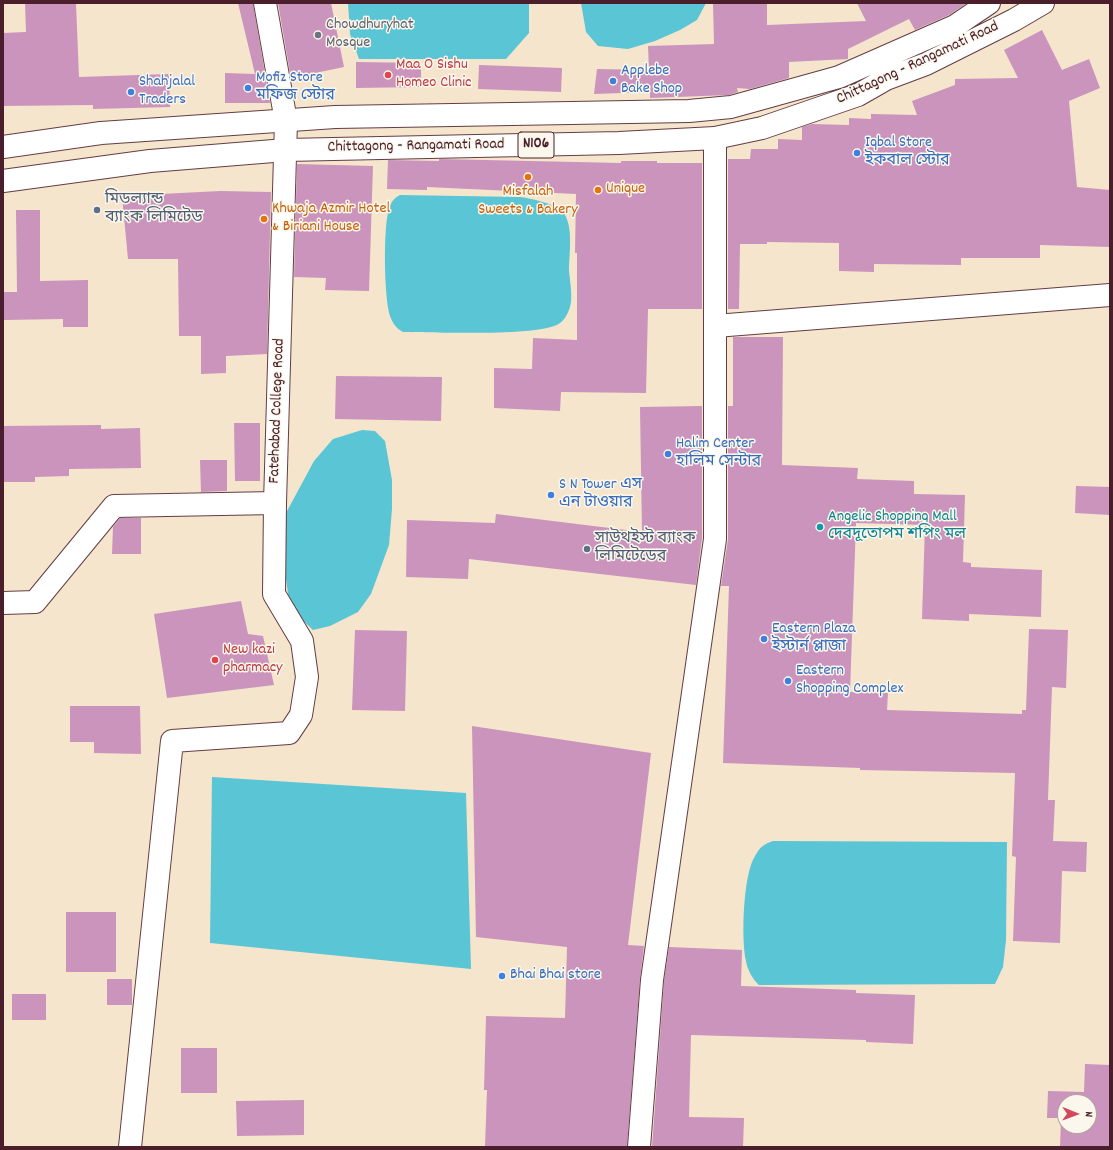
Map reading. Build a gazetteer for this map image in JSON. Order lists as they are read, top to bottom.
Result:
{
  "streets": {
    "main road": ["Chittagong - Rangamati Road", "N106", "Fatehabad College Road"]
  },
  "crossings": [
    ["Chittagong - Rangamati Road", "Fatehabad College Road"]
  ],
  "places": [
    "Chowdhuryhat Mosque",
    "Maa O Sishu Homeo Clinic",
    "Applebe Bake Shop",
    "Mofiz Store মফিজ স্টোর",
    "Shahjalal Traders",
    "Iqbal Store ইকবাল স্টোর",
    "Misfalah Sweets & Bakery",
    "Unique",
    "মিডল্যান্ড ব্যাংক লিমিটেড",
    "Khwaja Azmir Hotel & Biriani House",
    "Halim Center হালিম সেন্টার",
    "S N Tower এস এন টাওয়ার",
    "Angelic Shopping Mall দেবদূতোপম শপিং মল",
    "সাউথইস্ট ব্যাংক লিমিটেডের",
    "Eastern Plaza ইস্টার্ন প্লাজা",
    "New kazi pharmacy",
    "Eastern Shopping Complex",
    "Bhai Bhai store"
  ],
  "north": "right"
}
